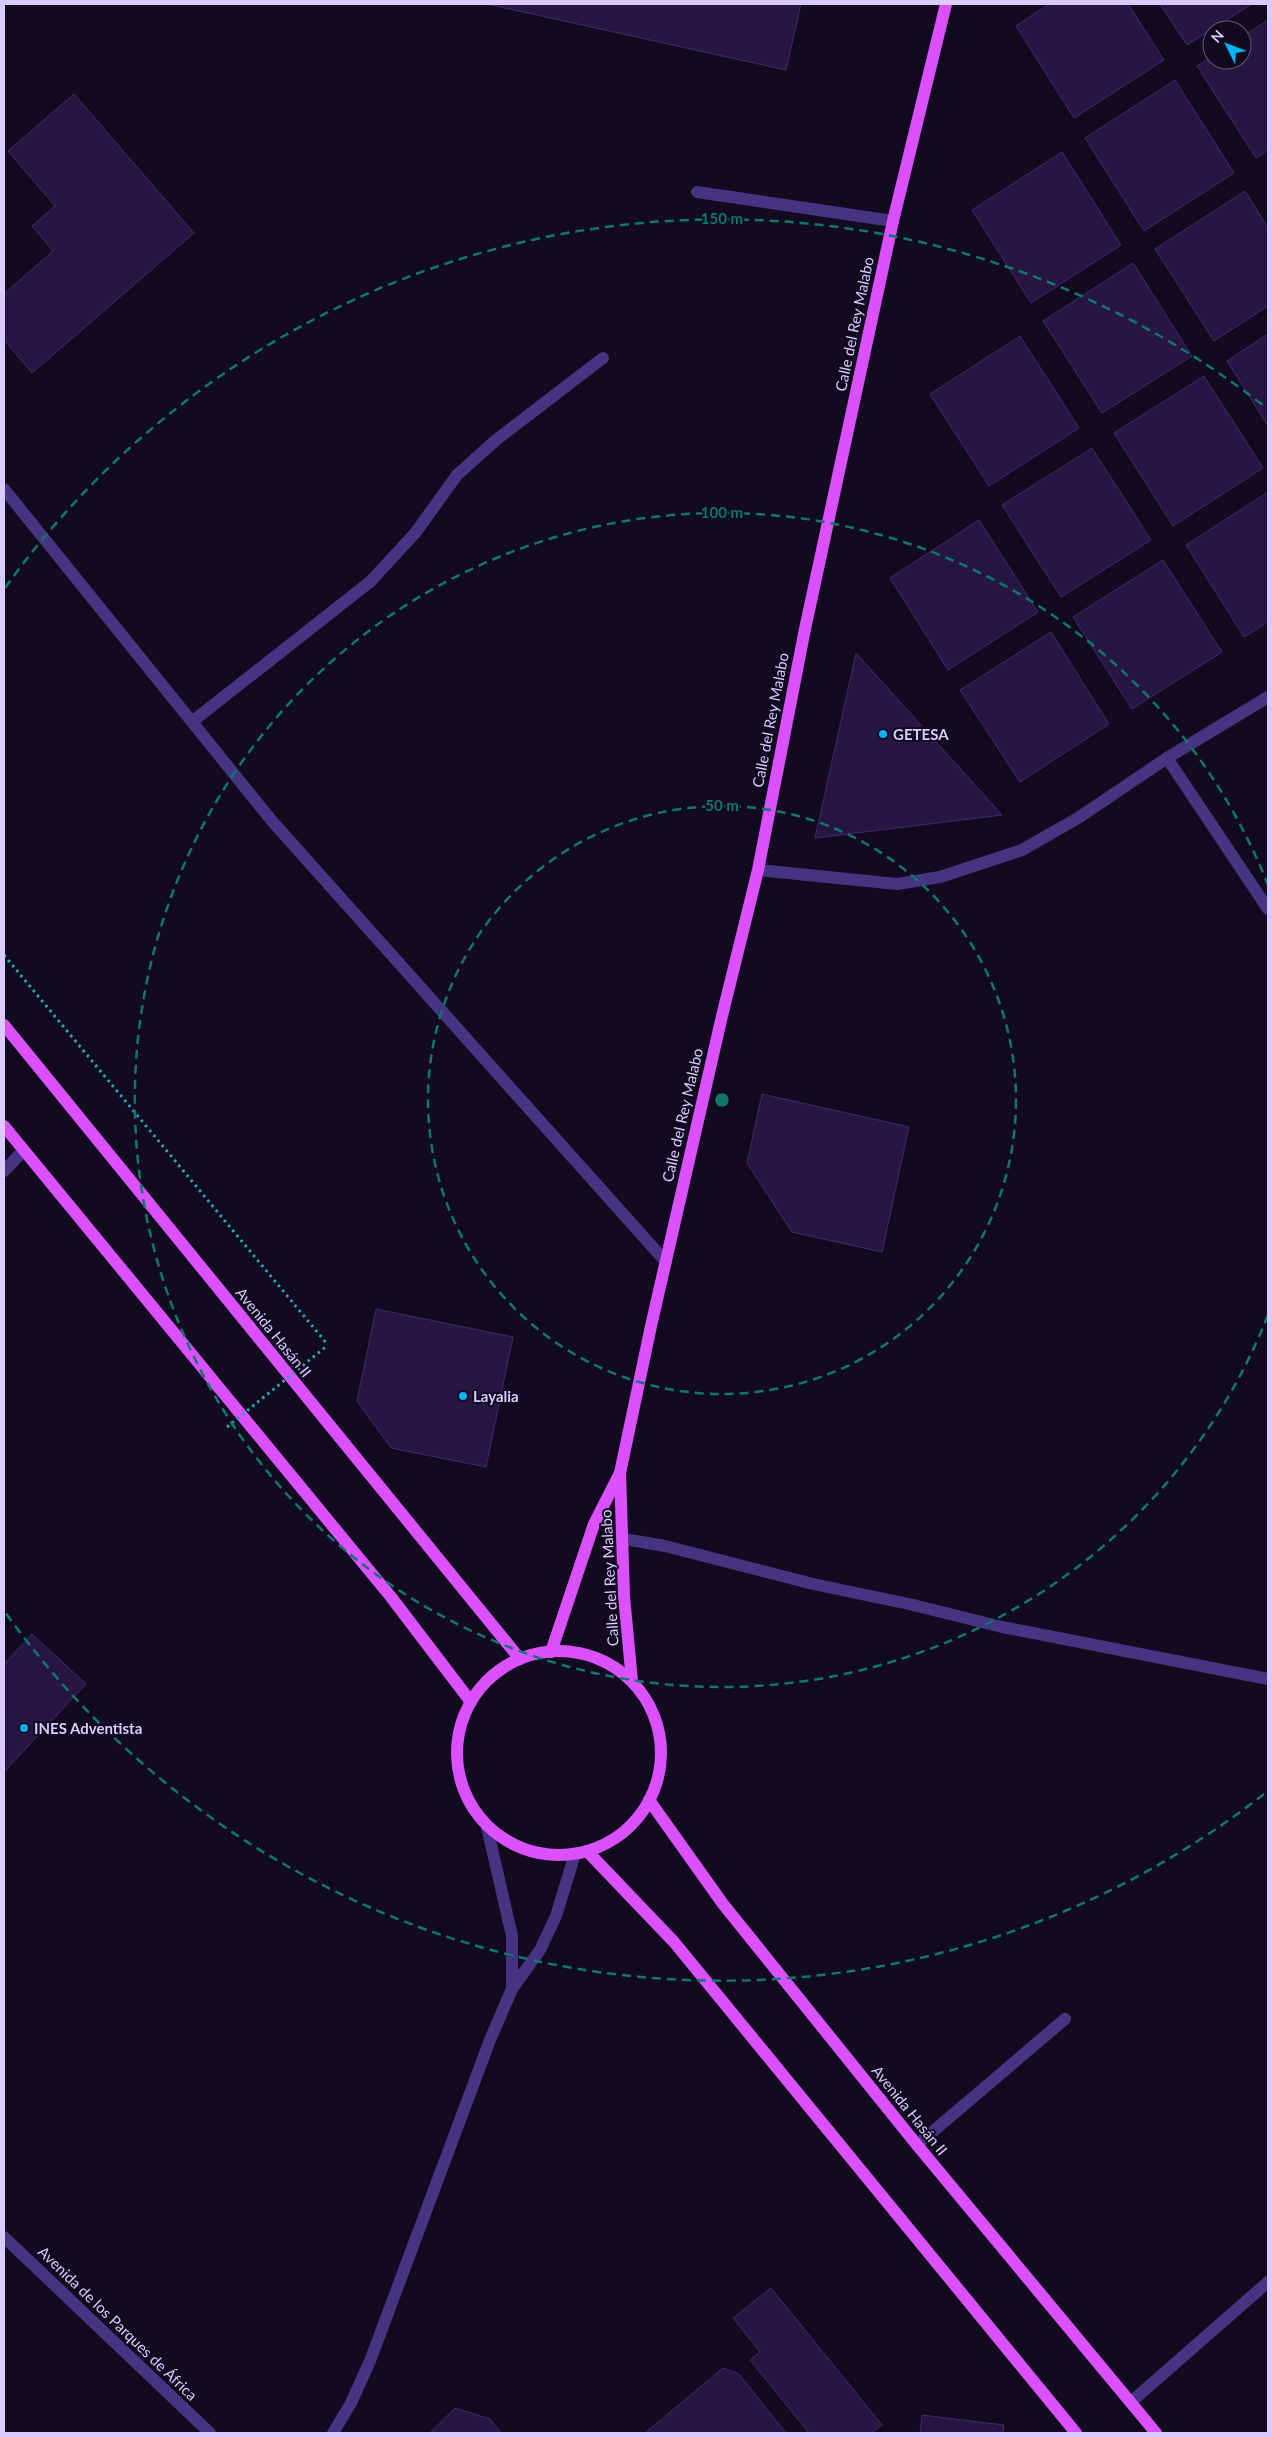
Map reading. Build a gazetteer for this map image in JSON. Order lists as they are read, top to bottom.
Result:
{
  "streets": {
    "main road": ["Calle del Rey Malabo", "Avenida Hasán II"],
    "street": ["Avenida de los Parques de África"]
  },
  "places": ["GETESA", "Layalia", "INES Adventista"],
  "north": "top left",
  "rings": ["150 m", "100 m", "50 m"]
}
